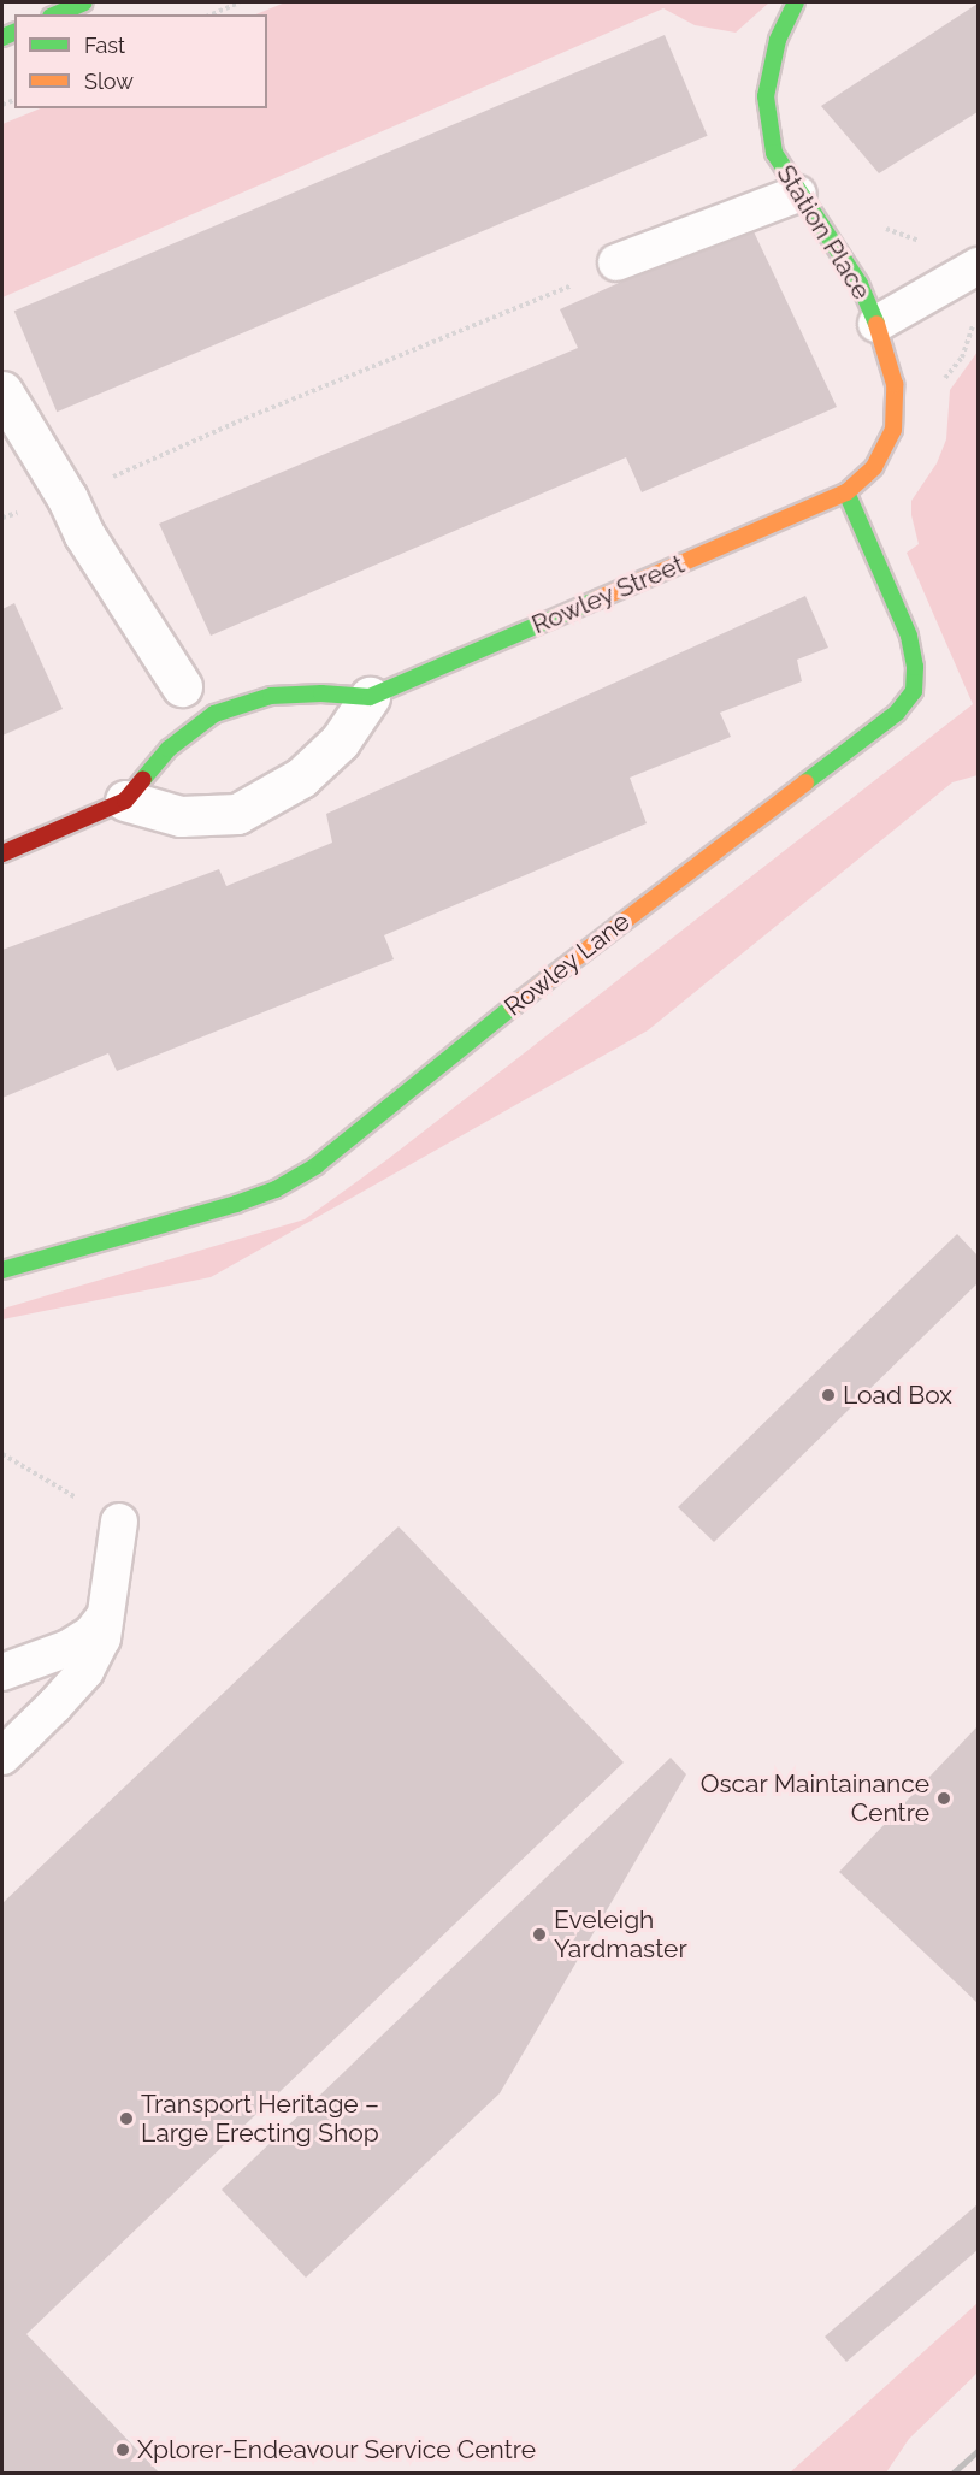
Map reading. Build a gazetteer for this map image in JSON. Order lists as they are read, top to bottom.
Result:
{
  "streets": {
    "street": ["Station Place", "Rowley Street", "Rowley Lane"]
  },
  "crossings": [
    ["Station Place", "Rowley Street"],
    ["Station Place", "Rowley Lane"],
    ["Rowley Street", "Rowley Lane"]
  ],
  "places": [
    "Load Box",
    "Oscar Maintainance Centre",
    "Eveleigh Yardmaster",
    "Transport Heritage – Large Erecting Shop",
    "Xplorer-Endeavour Service Centre"
  ],
  "legend": ["Fast", "Slow"]
}
